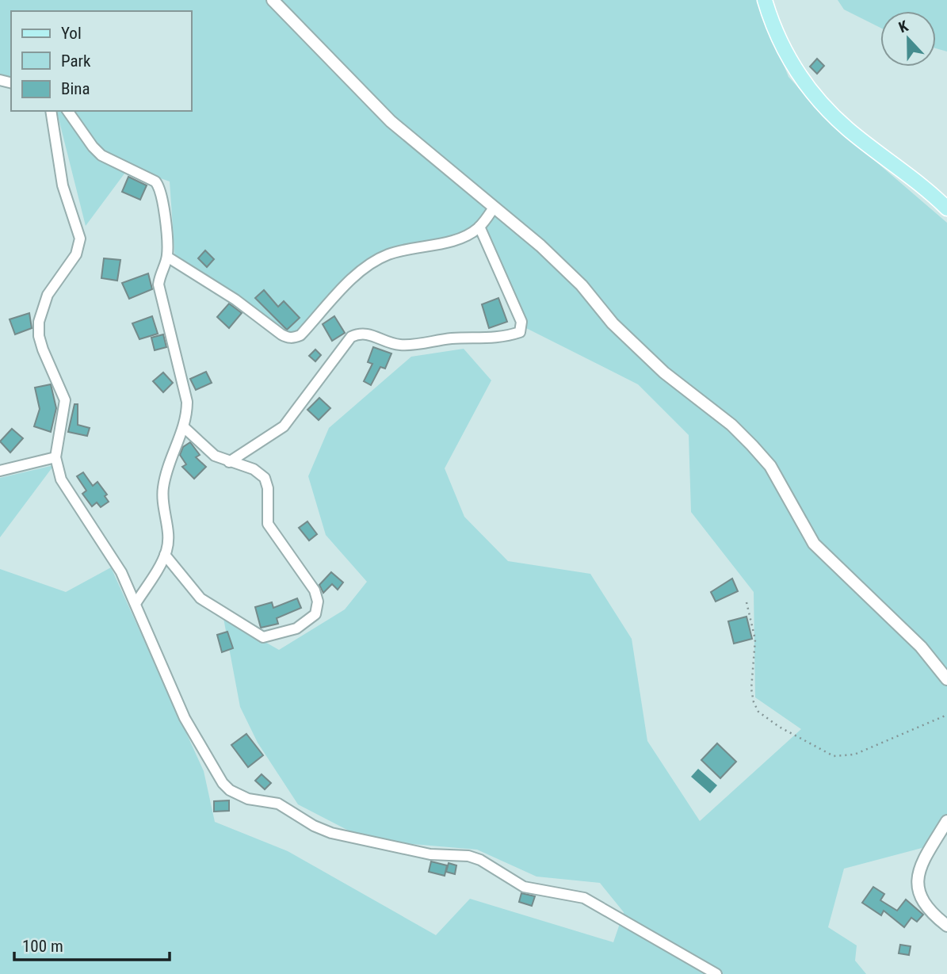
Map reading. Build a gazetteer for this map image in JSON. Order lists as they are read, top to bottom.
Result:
{
  "legend": ["Yol", "Park", "Bina"],
  "scale_bar": "100 m",
  "north": "top"
}
